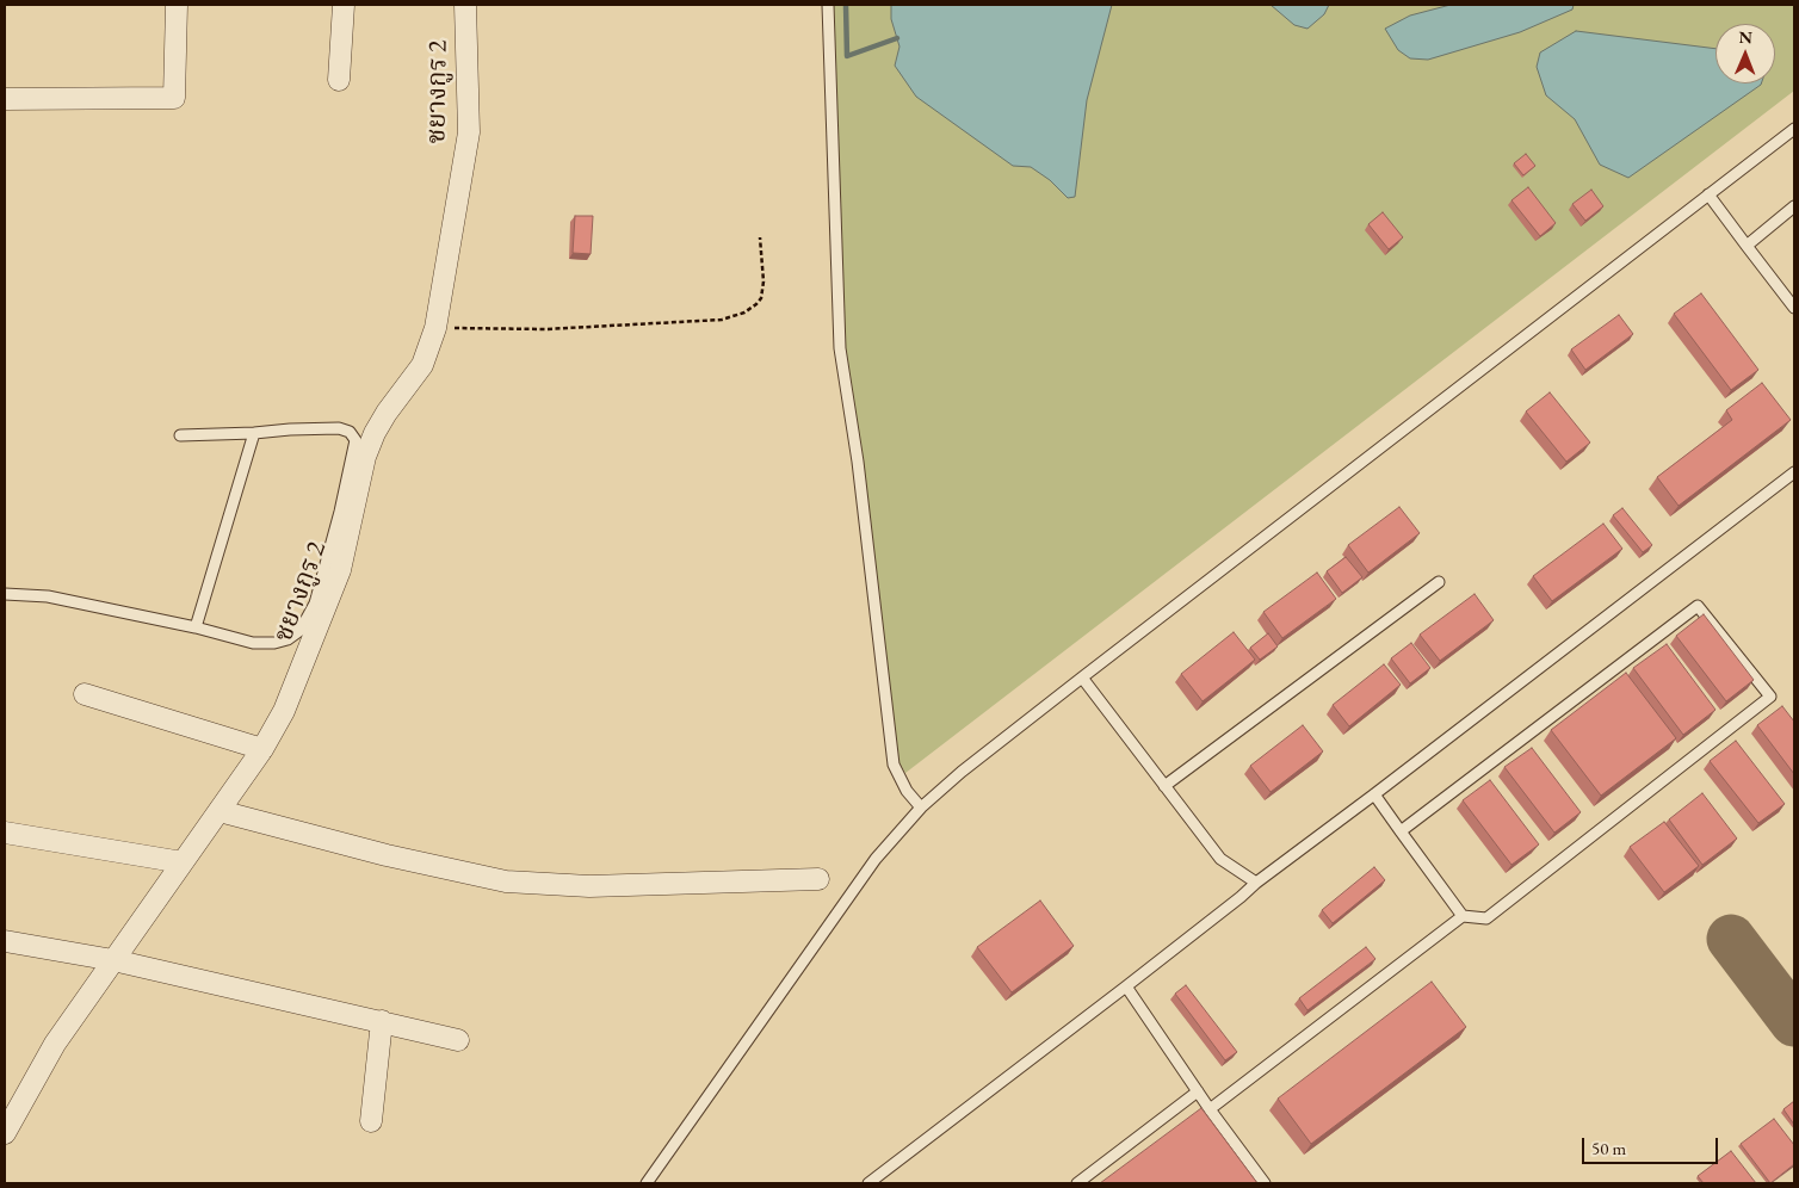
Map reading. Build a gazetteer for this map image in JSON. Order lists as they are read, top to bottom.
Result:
{
  "streets": {
    "street": ["ชยางกูร 2"]
  },
  "scale_bar": "50 m",
  "north": "top"
}
